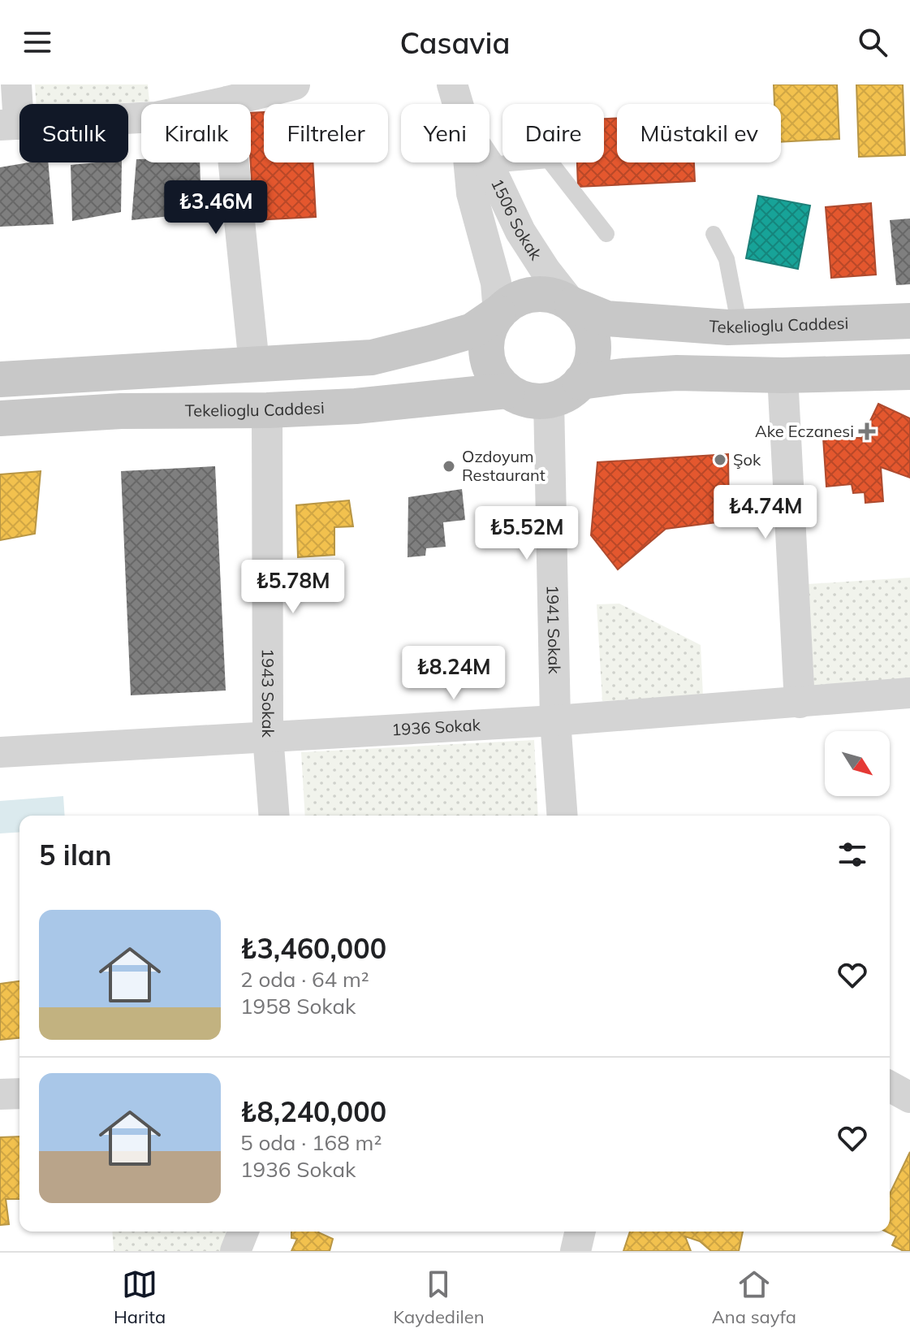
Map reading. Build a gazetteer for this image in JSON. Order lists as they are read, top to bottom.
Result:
{
  "streets": {
    "main road": ["Tekelioglu Caddesi"],
    "street": [
      "1506 Sokak",
      "1941 Sokak",
      "1943 Sokak",
      "1936 Sokak"
    ]
  },
  "crossings": [
    ["1506 Sokak", "Tekelioglu Caddesi"],
    ["1506 Sokak", "1941 Sokak"],
    ["Tekelioglu Caddesi", "1941 Sokak"],
    ["Tekelioglu Caddesi", "1943 Sokak"],
    ["1941 Sokak", "1936 Sokak"],
    ["1943 Sokak", "1936 Sokak"]
  ],
  "places": {
    "health": ["Ake Eczanesi"],
    "other": ["Şok", "Ozdoyum Restaurant"]
  },
  "north": "bottom right",
  "page": {
    "header": "Casavia",
    "chip": [
      "Satılık",
      "Kiralık",
      "Filtreler",
      "Yeni",
      "Daire",
      "Müstakil ev"
    ],
    "price": [
      "₺3.46M",
      "₺4.74M",
      "₺5.52M",
      "₺5.78M",
      "₺8.24M"
    ],
    "heading": "5 ilan",
    "list": [
      {
        "name": "₺3,460,000",
        "note": "2 oda · 64 m² · 1958 Sokak"
      },
      {
        "name": "₺8,240,000",
        "note": "5 oda · 168 m² · 1936 Sokak"
      }
    ],
    "tabs": ["Harita", "Kaydedilen", "Ana sayfa"]
  }
}
